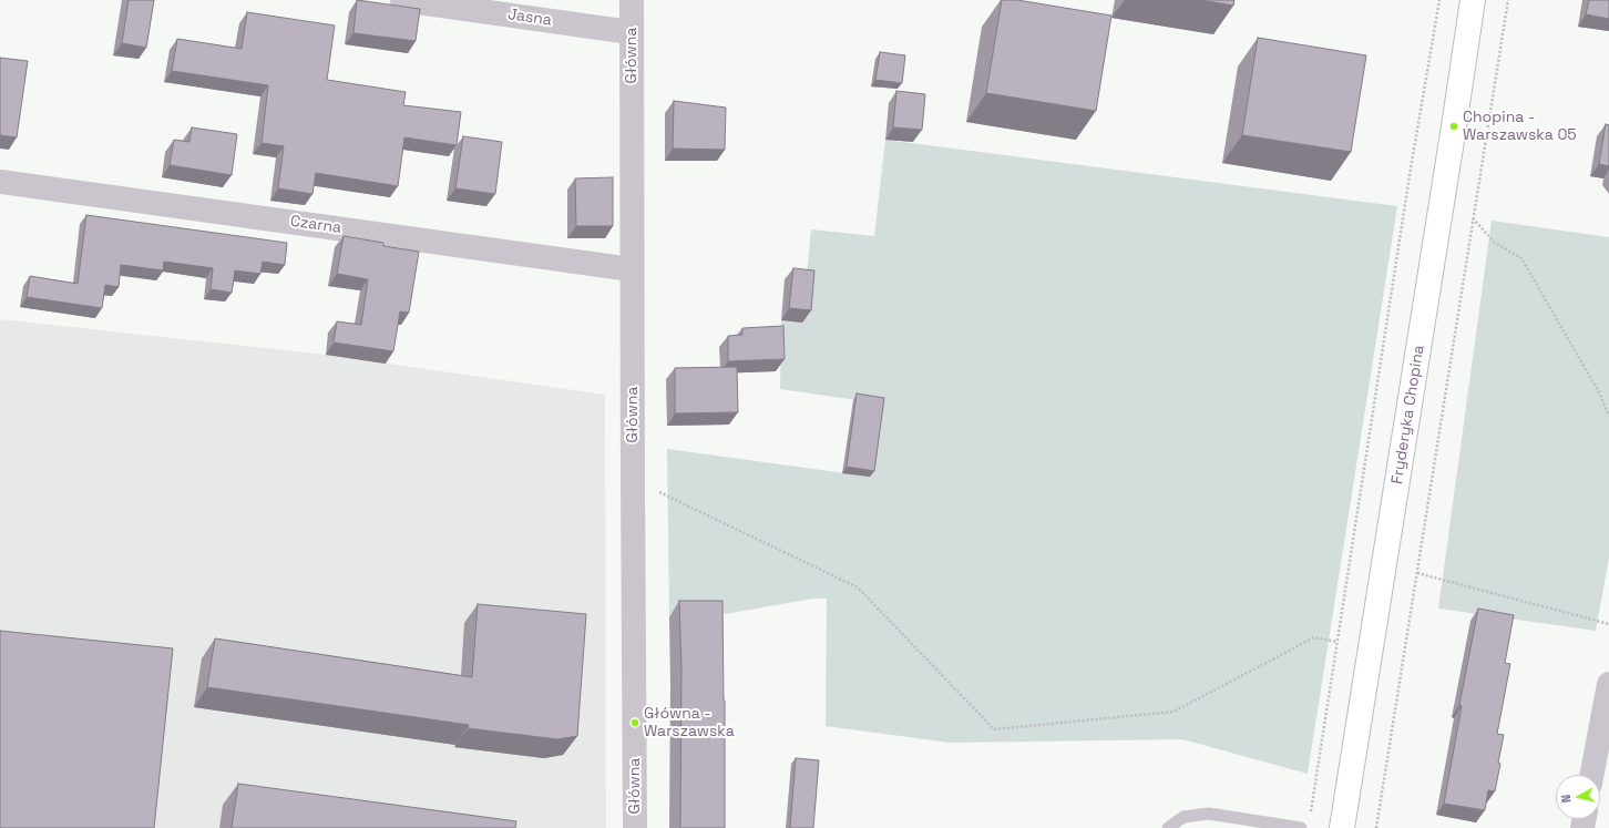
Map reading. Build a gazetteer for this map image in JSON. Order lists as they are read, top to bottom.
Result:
{
  "streets": {
    "street": [
      "Jasna",
      "Główna",
      "Czarna",
      "Fryderyka Chopina"
    ]
  },
  "crossings": [
    ["Jasna", "Główna"],
    ["Główna", "Czarna"]
  ],
  "places": ["Chopina - Warszawska 05", "Główna - Warszawska"],
  "north": "left"
}
